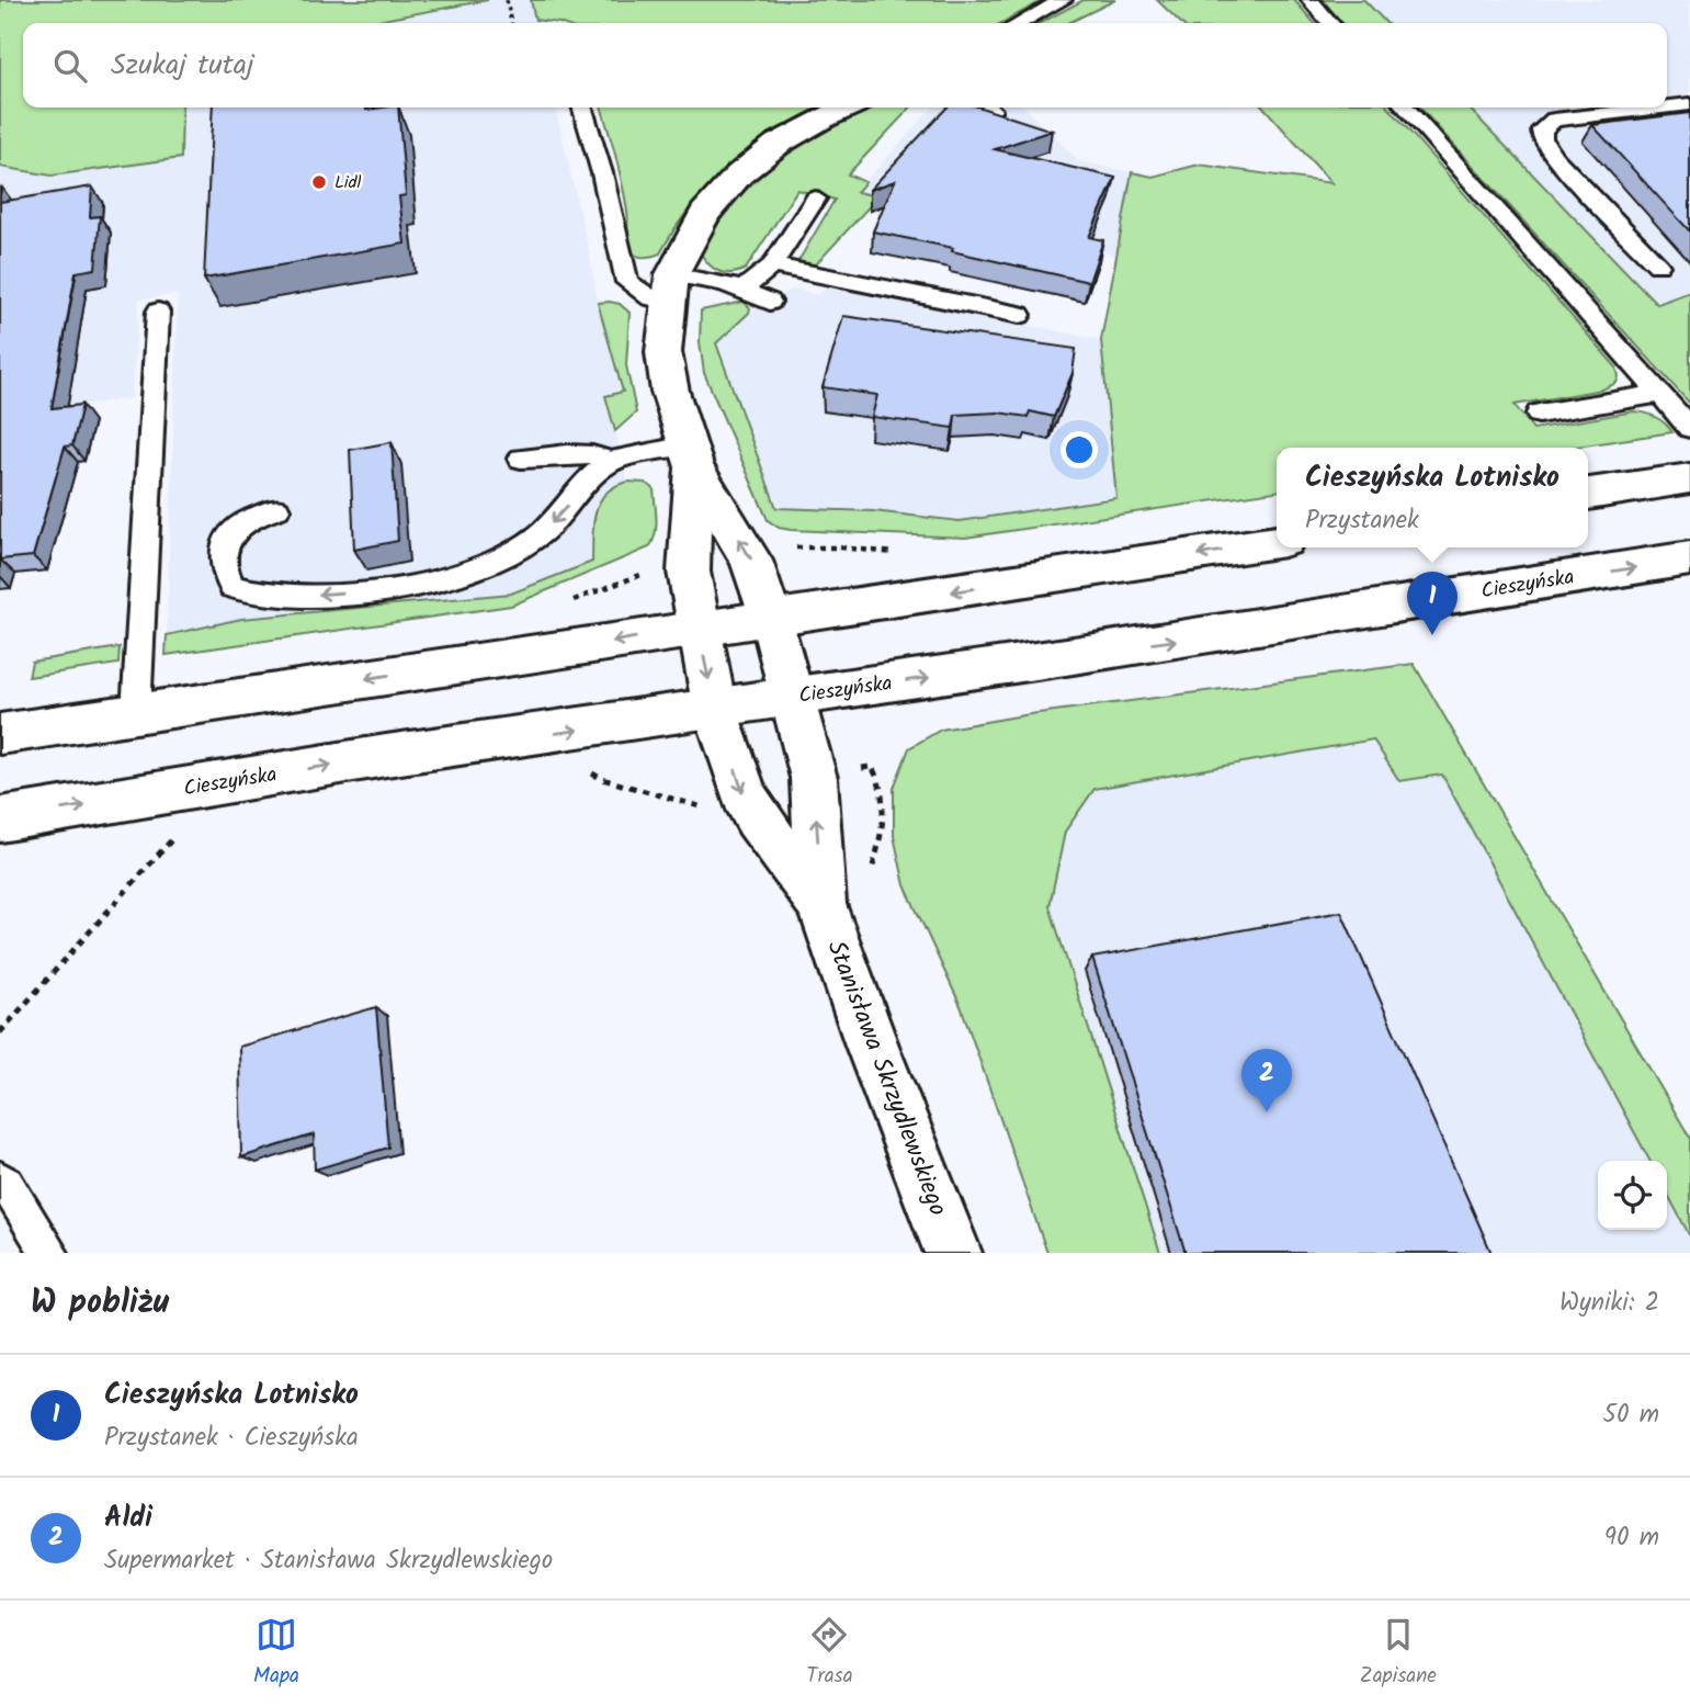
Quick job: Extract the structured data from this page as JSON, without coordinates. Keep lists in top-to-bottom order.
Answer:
{
  "streets": {
    "main road": ["Cieszyńska", "Stanisława Skrzydlewskiego"]
  },
  "crossings": [
    ["Cieszyńska", "Stanisława Skrzydlewskiego"]
  ],
  "places": ["Lidl"],
  "page": {
    "search": "Szukaj tutaj",
    "popup": ["Cieszyńska Lotnisko", "Przystanek"],
    "pins": ["1", "2"],
    "heading": ["W pobliżu", "Wyniki: 2"],
    "list": [
      {
        "mark": "1",
        "name": "Cieszyńska Lotnisko",
        "note": "Przystanek · Cieszyńska",
        "value": "50 m"
      },
      {
        "mark": "2",
        "name": "Aldi",
        "note": "Supermarket · Stanisława Skrzydlewskiego",
        "value": "90 m"
      }
    ],
    "nav": ["Mapa", "Trasa", "Zapisane"]
  }
}
